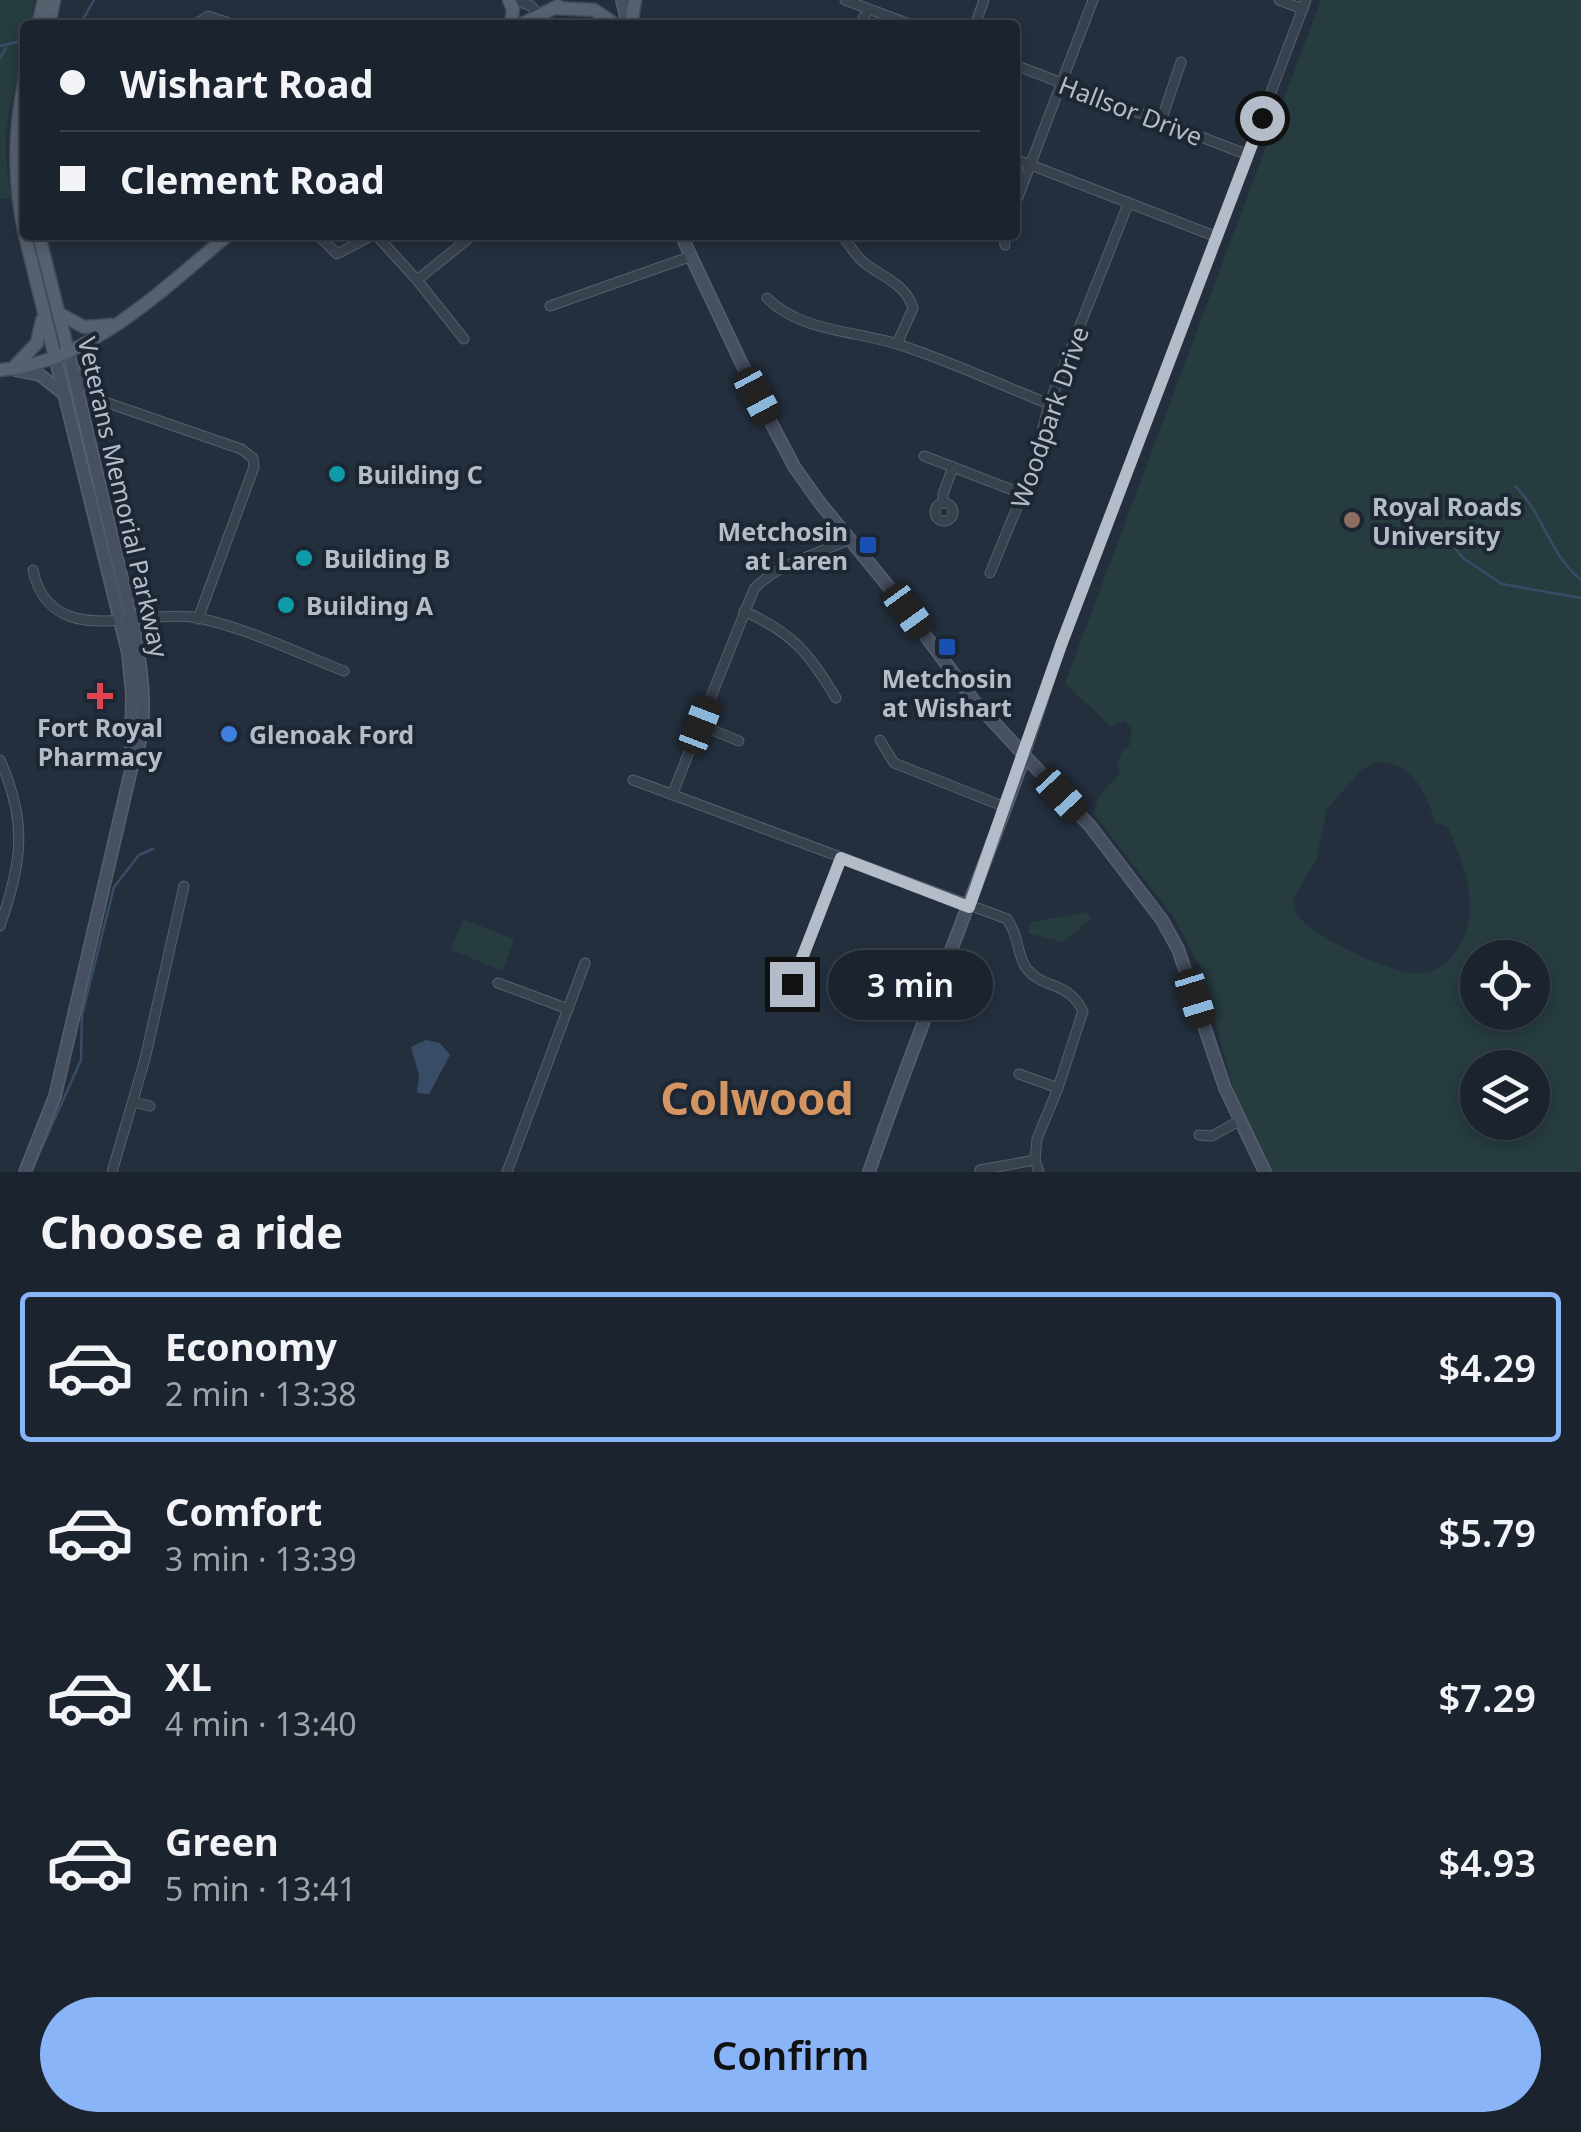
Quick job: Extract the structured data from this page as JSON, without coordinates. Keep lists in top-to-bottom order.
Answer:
{
  "streets": {
    "main road": ["Veterans Memorial Parkway"],
    "street": ["Hallsor Drive", "Woodpark Drive"]
  },
  "districts": ["Colwood"],
  "places": {
    "other": [
      "Building C",
      "Royal Roads University",
      "Building B",
      "Building A",
      "Glenoak Ford"
    ],
    "transit": ["Metchosin at Laren", "Metchosin at Wishart"],
    "health": ["Fort Royal Pharmacy"]
  },
  "page": {
    "banner": ["Wishart Road", "Clement Road"],
    "bubble": "3 min",
    "heading": "Choose a ride",
    "list": [
      {
        "name": "Economy",
        "note": "2 min · 13:38",
        "value": "$4.29"
      },
      {
        "name": "Comfort",
        "note": "3 min · 13:39",
        "value": "$5.79"
      },
      {
        "name": "XL",
        "note": "4 min · 13:40",
        "value": "$7.29"
      },
      {
        "name": "Green",
        "note": "5 min · 13:41",
        "value": "$4.93"
      }
    ],
    "buttons": "Confirm"
  }
}
